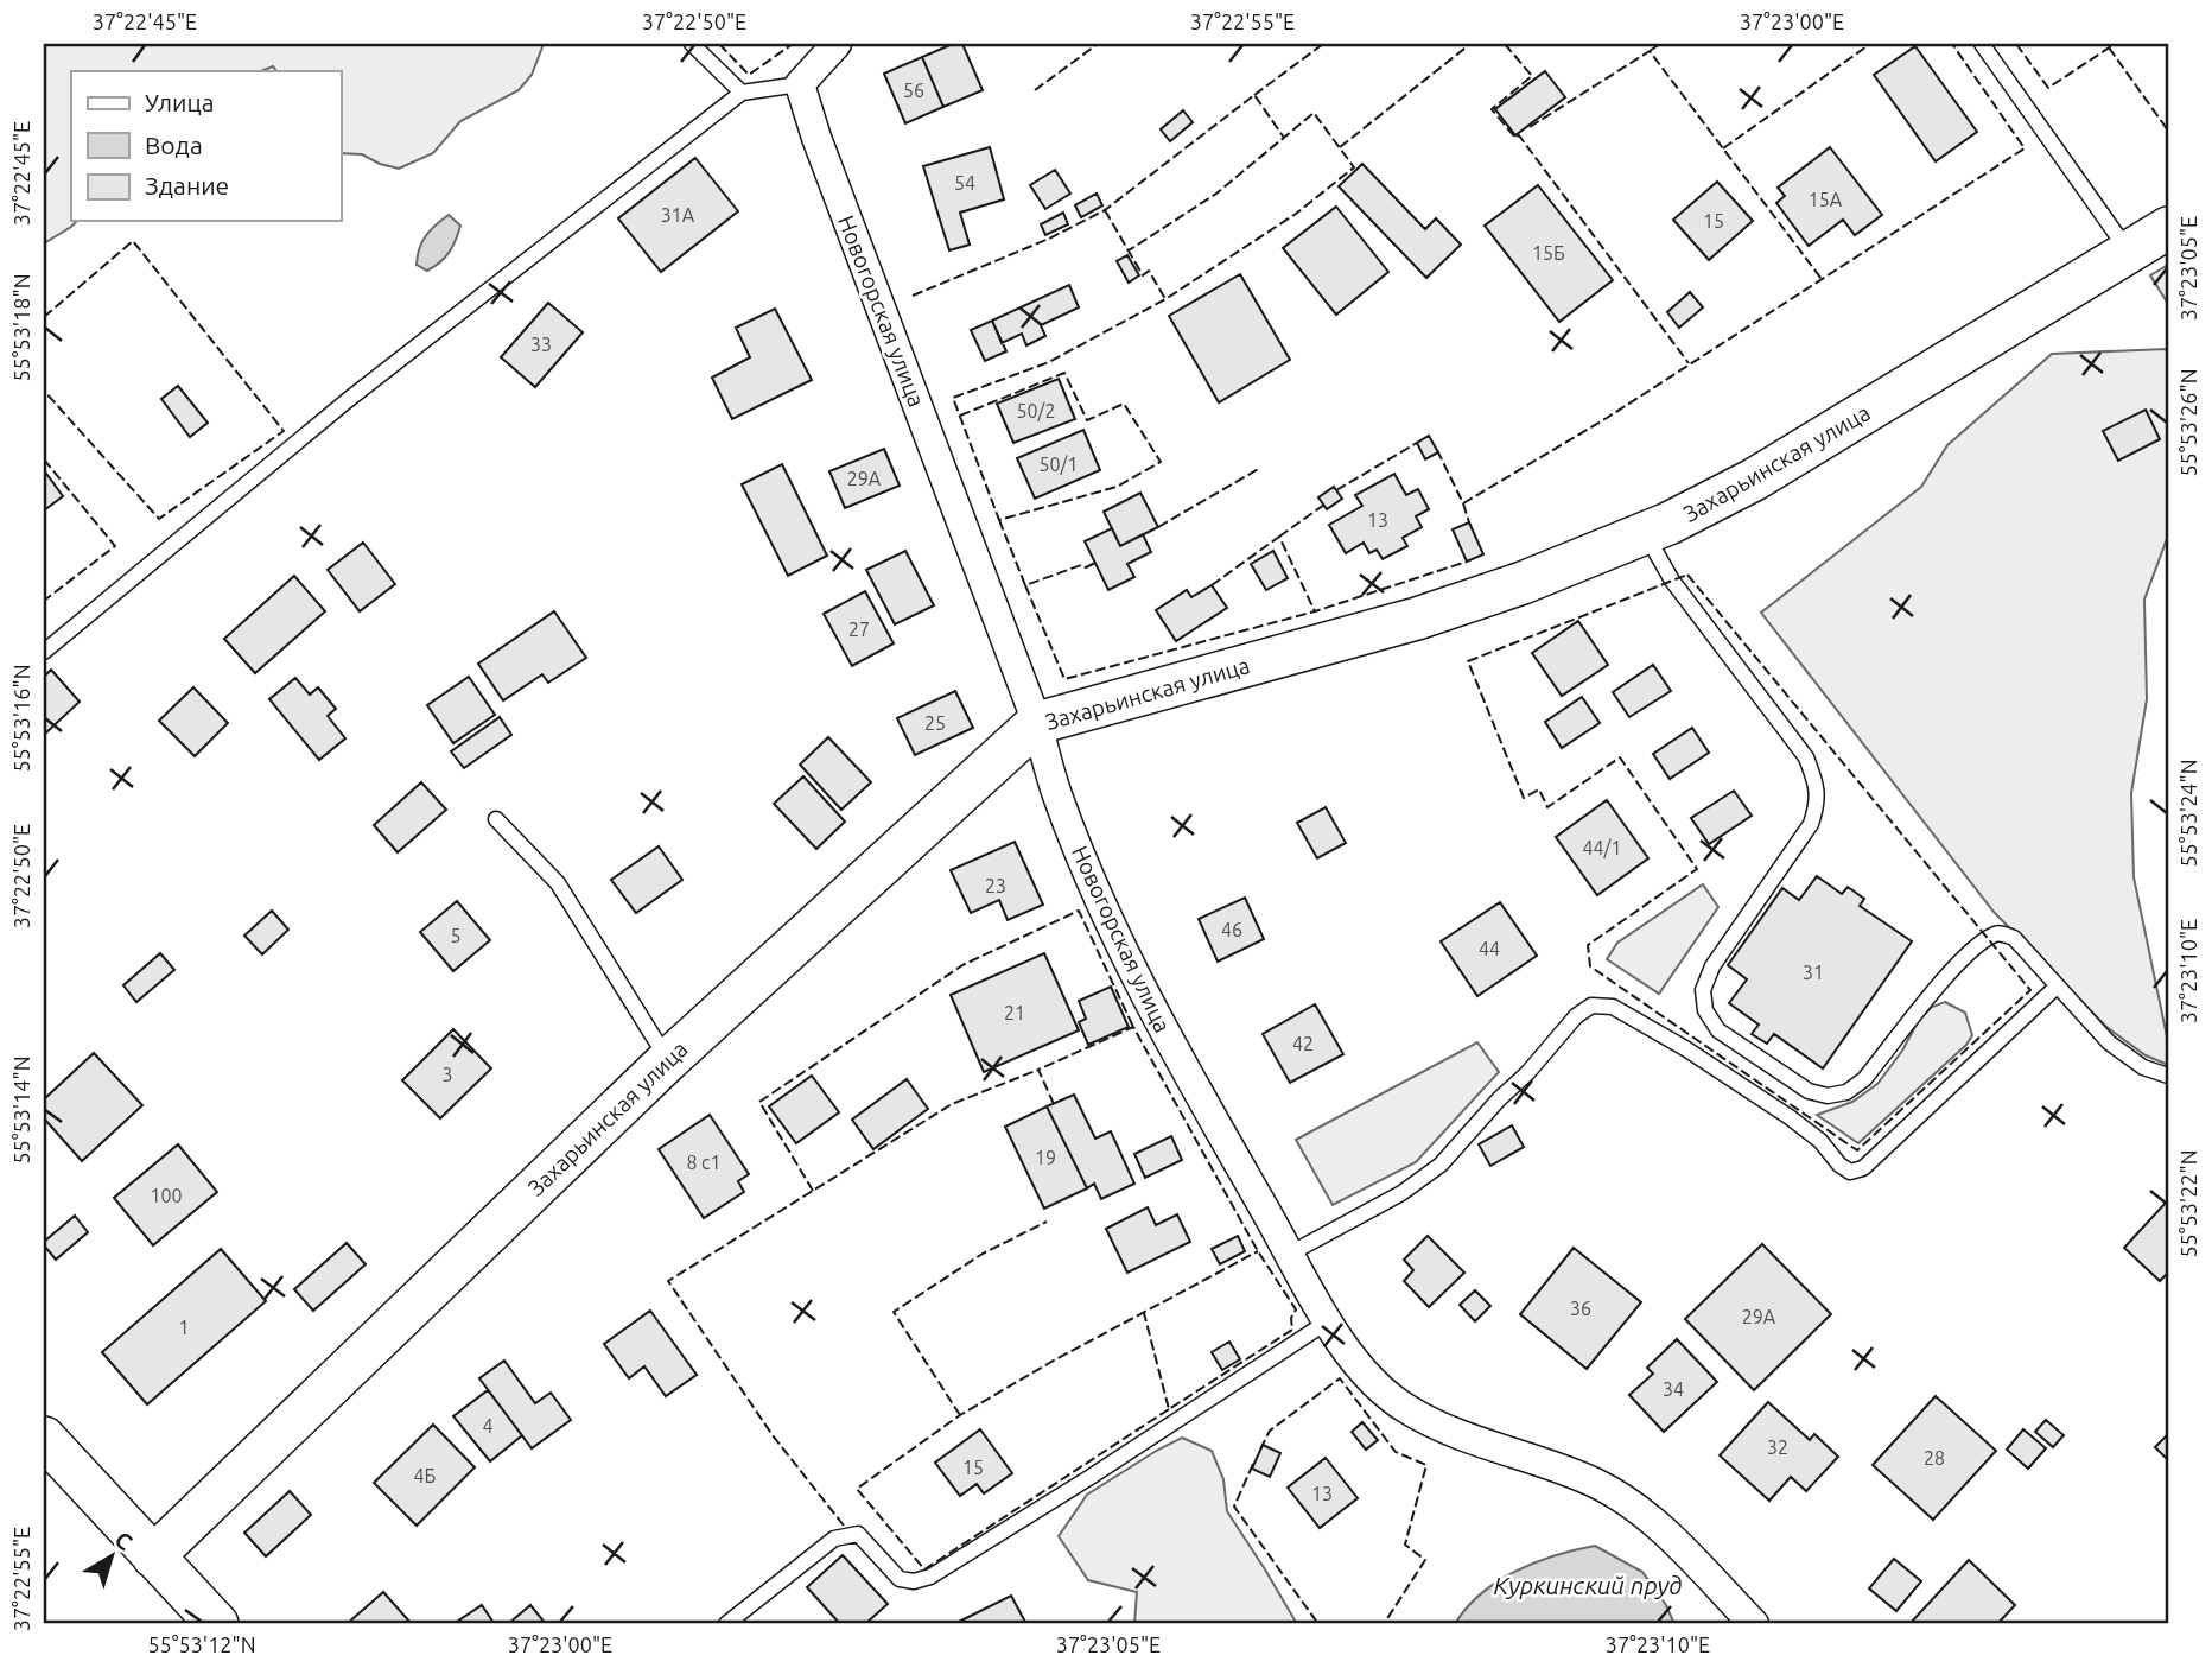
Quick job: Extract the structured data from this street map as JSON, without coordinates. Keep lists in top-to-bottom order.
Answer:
{
  "streets": {
    "street": ["Новогорская улица", "Захарьинская улица"]
  },
  "crossings": [
    ["Новогорская улица", "Захарьинская улица"]
  ],
  "water": ["Куркинский пруд"],
  "house_numbers": [
    "56",
    "54",
    "15А",
    "31А",
    "15",
    "15Б",
    "33",
    "50/2",
    "50/1",
    "29А",
    "13",
    "27",
    "25",
    "44/1",
    "23",
    "46",
    "5",
    "44",
    "31",
    "21",
    "42",
    "3",
    "19",
    "8 с1",
    "100",
    "36",
    "29А",
    "1",
    "34",
    "4",
    "32",
    "28",
    "15",
    "4Б",
    "13"
  ],
  "legend": ["Улица", "Вода", "Здание"],
  "north": "top right",
  "coordinates": [
    "37°22'45\"E",
    "37°22'50\"E",
    "37°22'55\"E",
    "37°23'00\"E",
    "37°23'05\"E",
    "55°53'18\"N",
    "55°53'26\"N",
    "55°53'16\"N",
    "55°53'24\"N",
    "37°23'10\"E",
    "55°53'14\"N",
    "55°53'22\"N",
    "55°53'12\"N"
  ]
}
